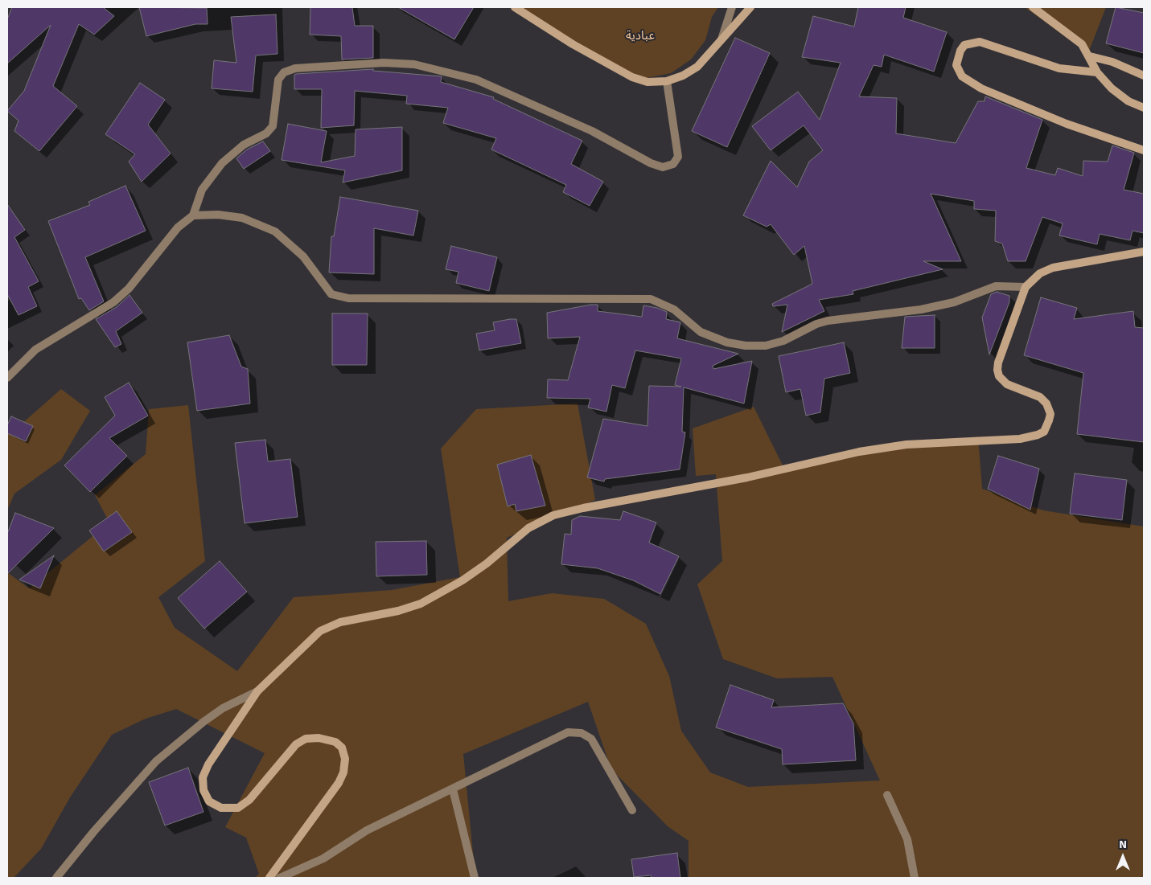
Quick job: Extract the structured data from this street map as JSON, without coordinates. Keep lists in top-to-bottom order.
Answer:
{
  "districts": ["عبادية"],
  "north": "top"
}
